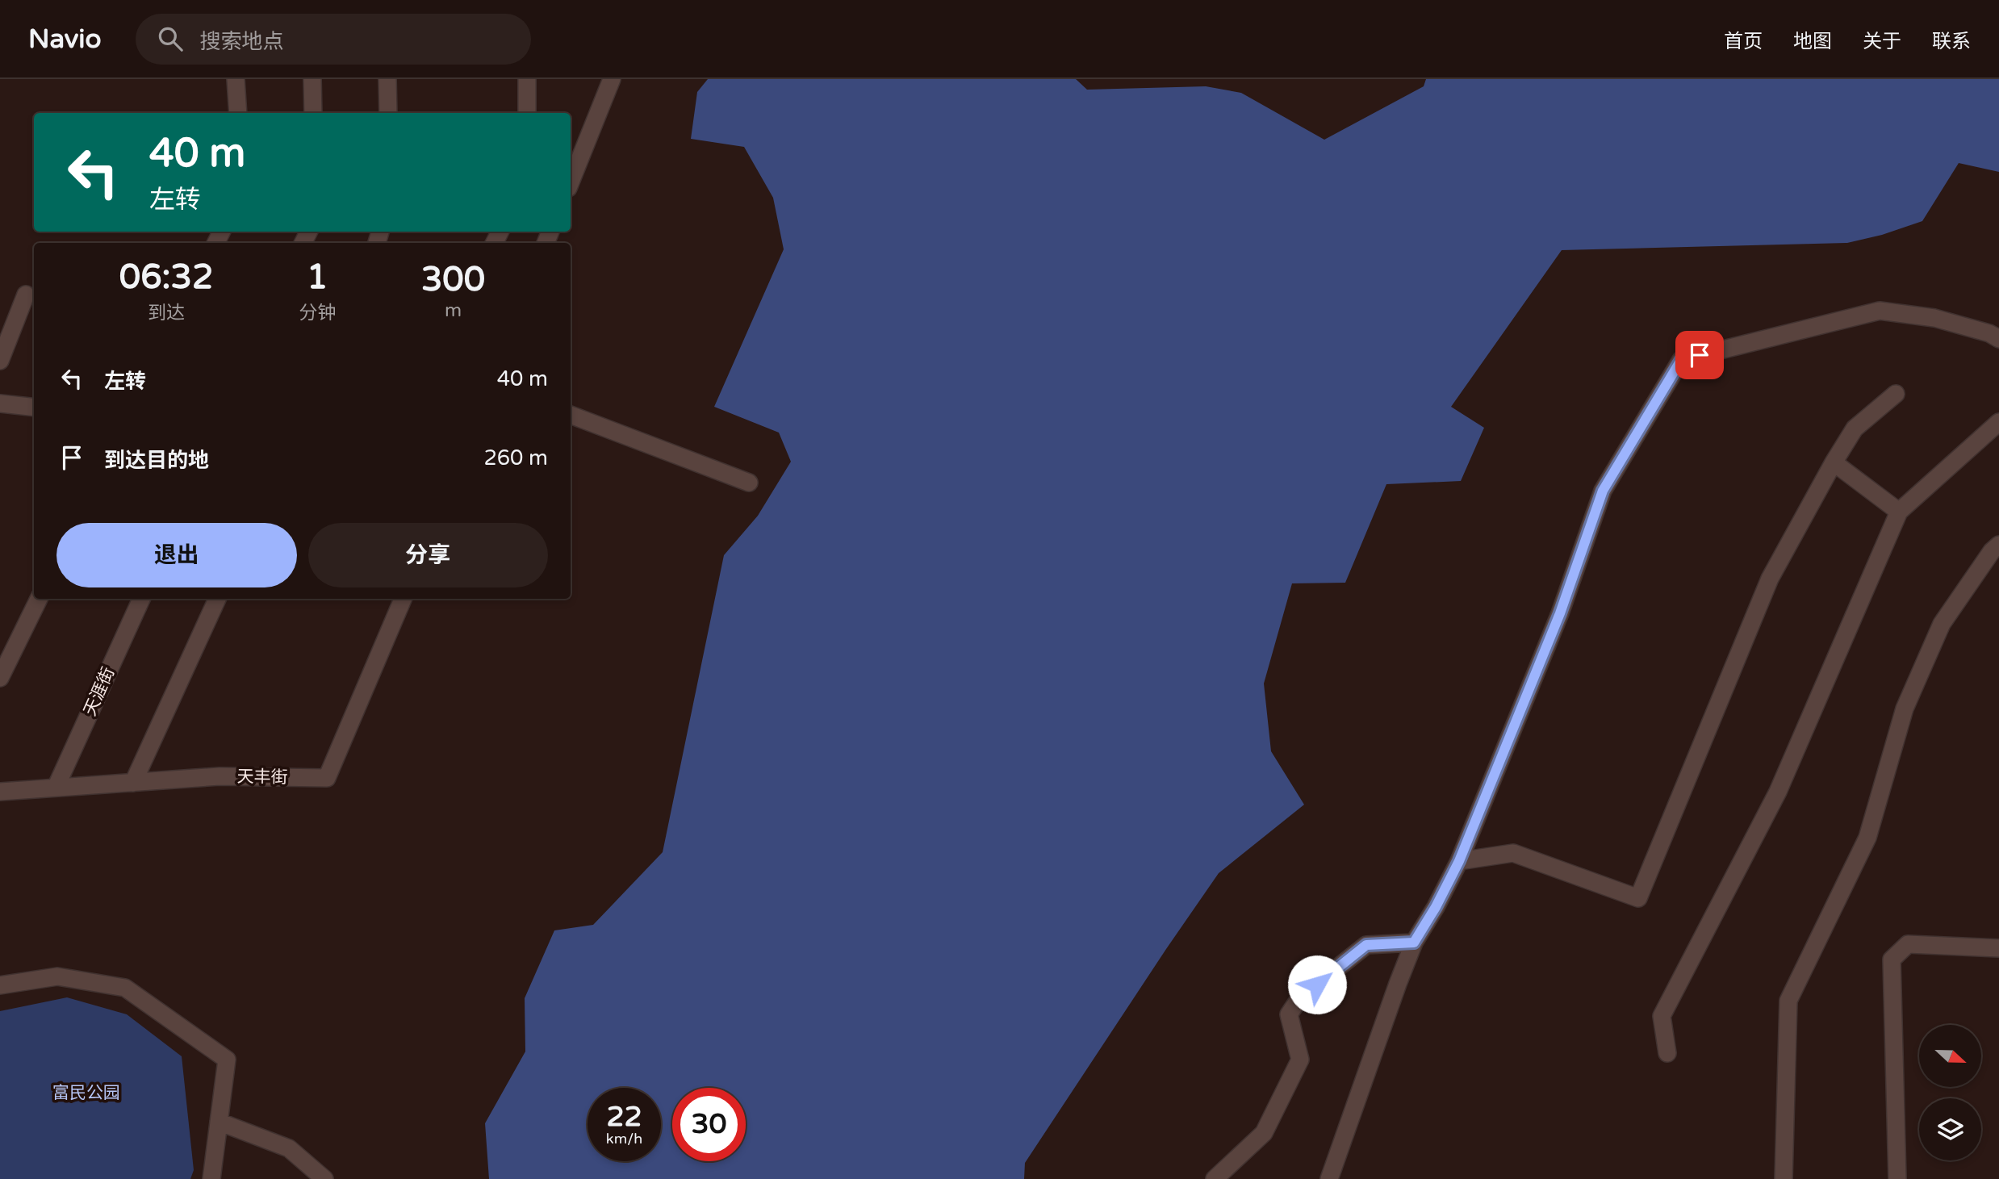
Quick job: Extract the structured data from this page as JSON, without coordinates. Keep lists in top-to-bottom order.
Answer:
{
  "streets": {
    "street": ["天涯街", "天丰街"]
  },
  "crossings": [
    ["天涯街", "天丰街"]
  ],
  "parks": ["富民公园"],
  "north": "right",
  "page": {
    "header": "Navio",
    "search": "搜索地点",
    "nav": [
      "首页",
      "地图",
      "关于",
      "联系"
    ],
    "turn": ["40 m", "左转"],
    "eta": [
      "06:32",
      "到达",
      "1",
      "分钟",
      "300",
      "m"
    ],
    "list": [
      {
        "name": "左转",
        "value": "40 m"
      },
      {
        "name": "到达目的地",
        "value": "260 m"
      }
    ],
    "buttons": ["退出", "分享"],
    "speed": "22 km/h",
    "limit": "30"
  }
}
